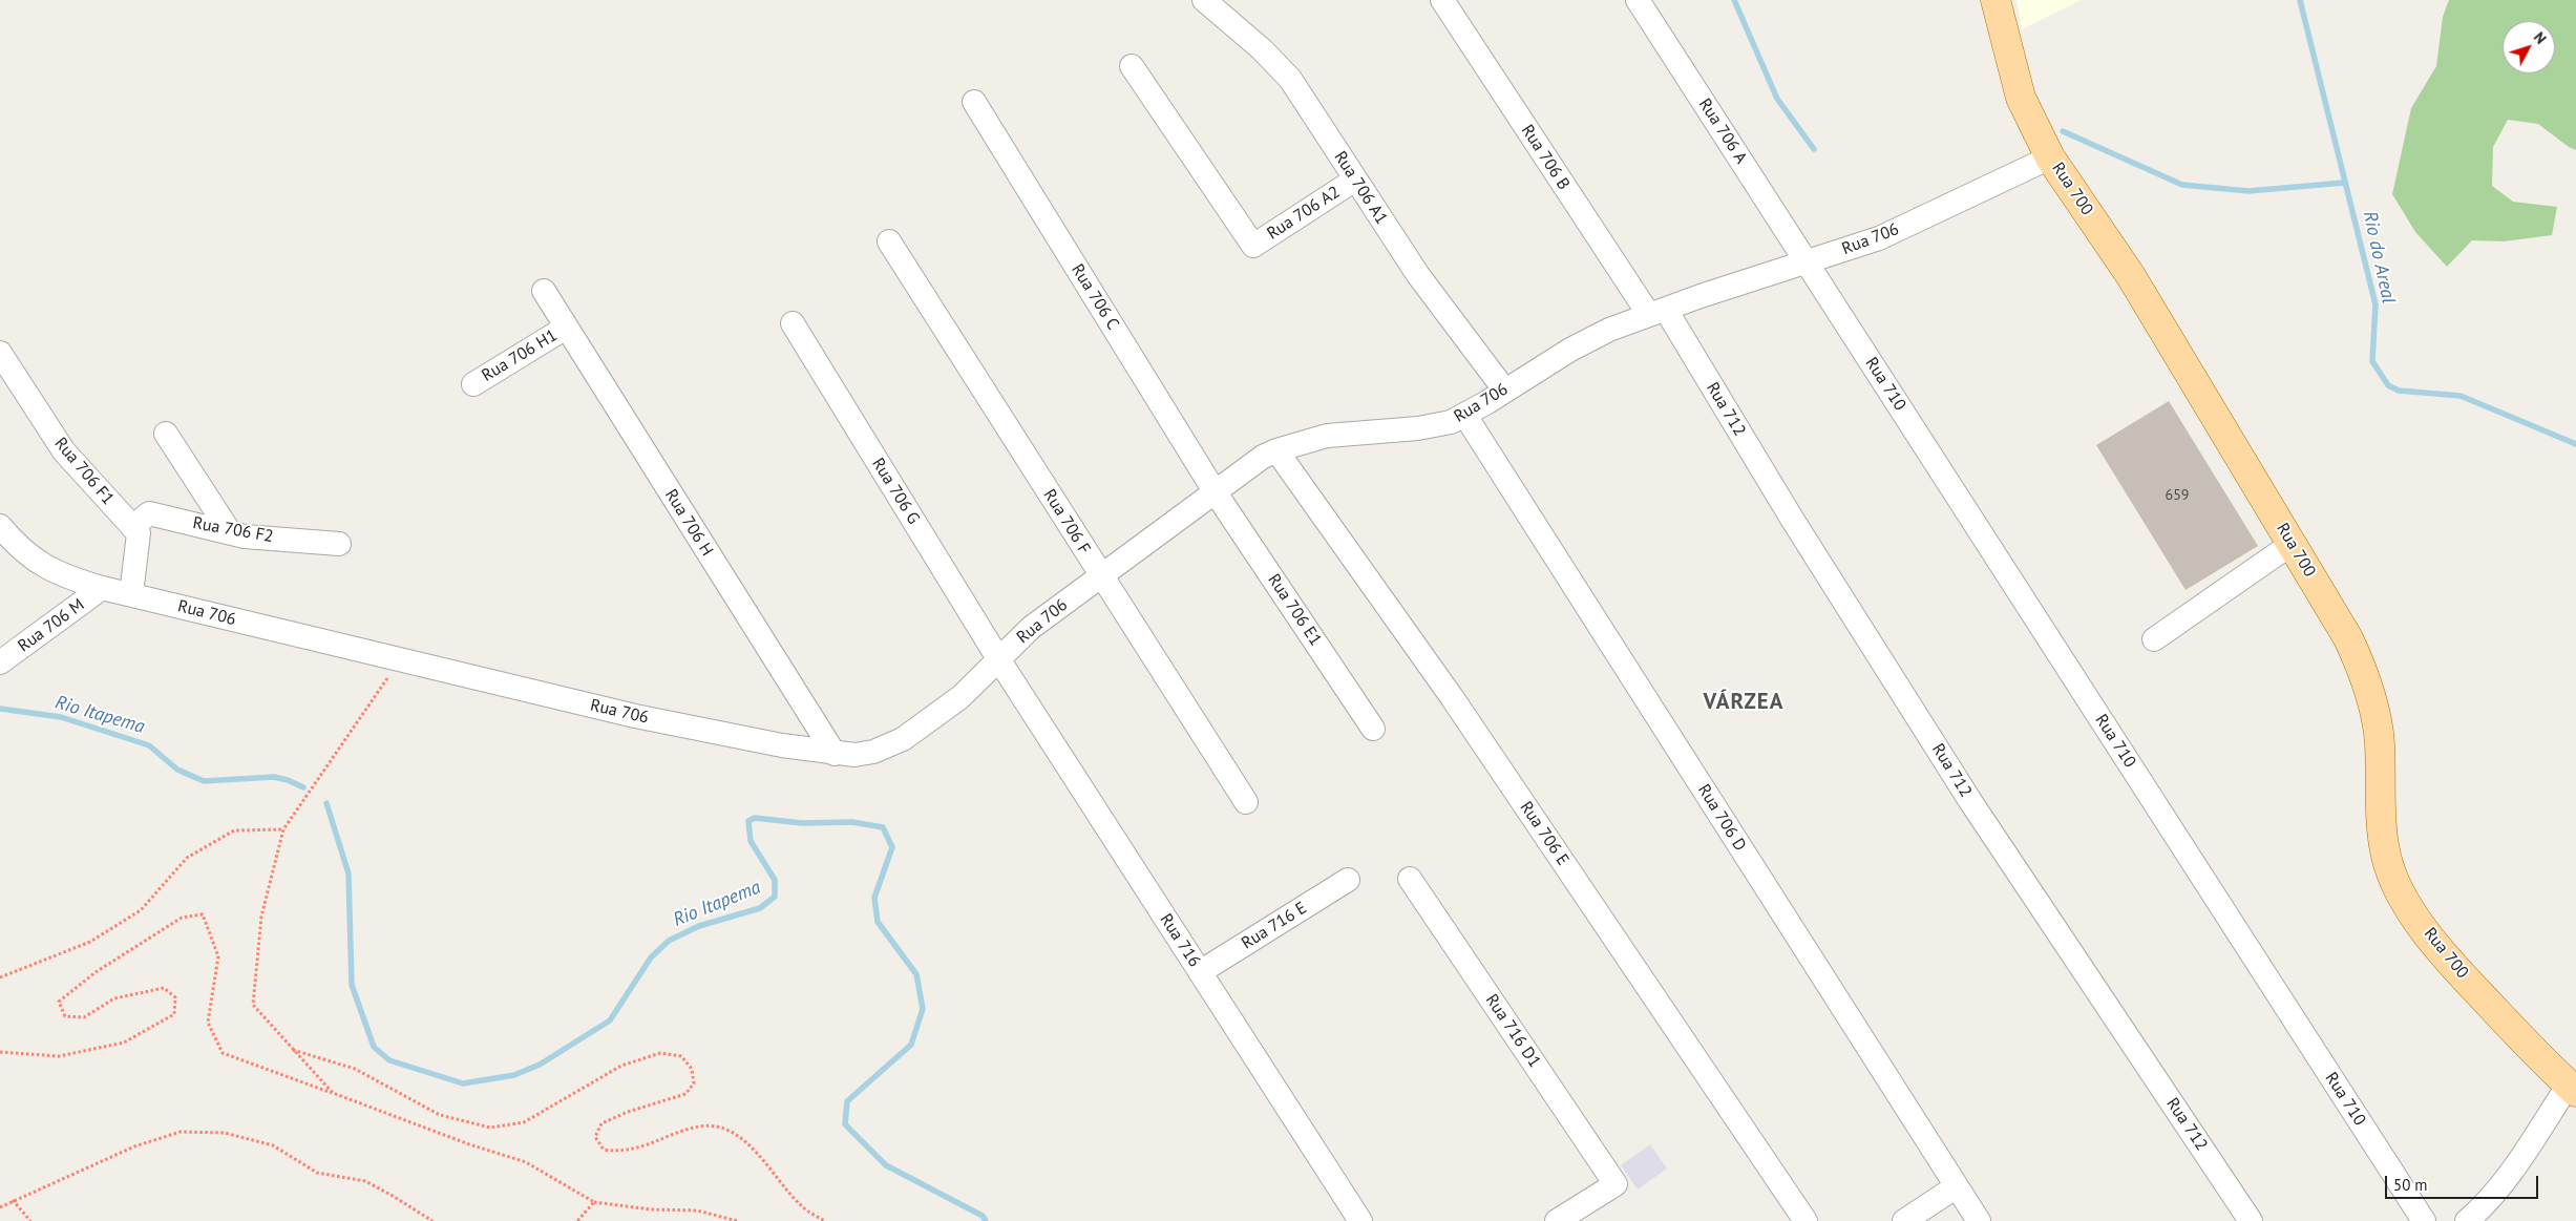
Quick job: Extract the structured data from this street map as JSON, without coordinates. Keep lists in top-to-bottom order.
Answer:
{
  "streets": {
    "main road": ["Rua 700"],
    "street": [
      "Rua 706 A",
      "Rua 706 B",
      "Rua 706 A1",
      "Rua 706 A2",
      "Rua 706",
      "Rua 706 C",
      "Rua 706 H1",
      "Rua 710",
      "Rua 712",
      "Rua 706 F1",
      "Rua 706 G",
      "Rua 706 F",
      "Rua 706 H",
      "Rua 706 F2",
      "Rua 706 E1",
      "Rua 706 M",
      "Rua 706 D",
      "Rua 706 E",
      "Rua 716 E",
      "Rua 716",
      "Rua 716 D1"
    ]
  },
  "crossings": [
    ["Rua 706 A", "Rua 706"],
    ["Rua 706 A", "Rua 710"],
    ["Rua 706 B", "Rua 706"],
    ["Rua 706 B", "Rua 712"],
    ["Rua 706 A1", "Rua 706 A2"],
    ["Rua 706 A1", "Rua 706"],
    ["Rua 700", "Rua 706"],
    ["Rua 706", "Rua 706 C"],
    ["Rua 706", "Rua 710"],
    ["Rua 706", "Rua 712"],
    ["Rua 706", "Rua 706 G"],
    ["Rua 706", "Rua 706 F"],
    ["Rua 706", "Rua 706 H"],
    ["Rua 706", "Rua 706 E1"],
    ["Rua 706", "Rua 706 M"],
    ["Rua 706", "Rua 706 D"],
    ["Rua 706", "Rua 706 E"],
    ["Rua 706", "Rua 716"],
    ["Rua 706 C", "Rua 706 E1"],
    ["Rua 706 H1", "Rua 706 H"],
    ["Rua 706 F1", "Rua 706 F2"],
    ["Rua 706 G", "Rua 716"],
    ["Rua 716 E", "Rua 716"]
  ],
  "districts": ["VÁRZEA"],
  "water": ["Rio do Areal", "Rio Itapema"],
  "house_numbers": ["659"],
  "scale_bar": "50 m",
  "north": "top right"
}
